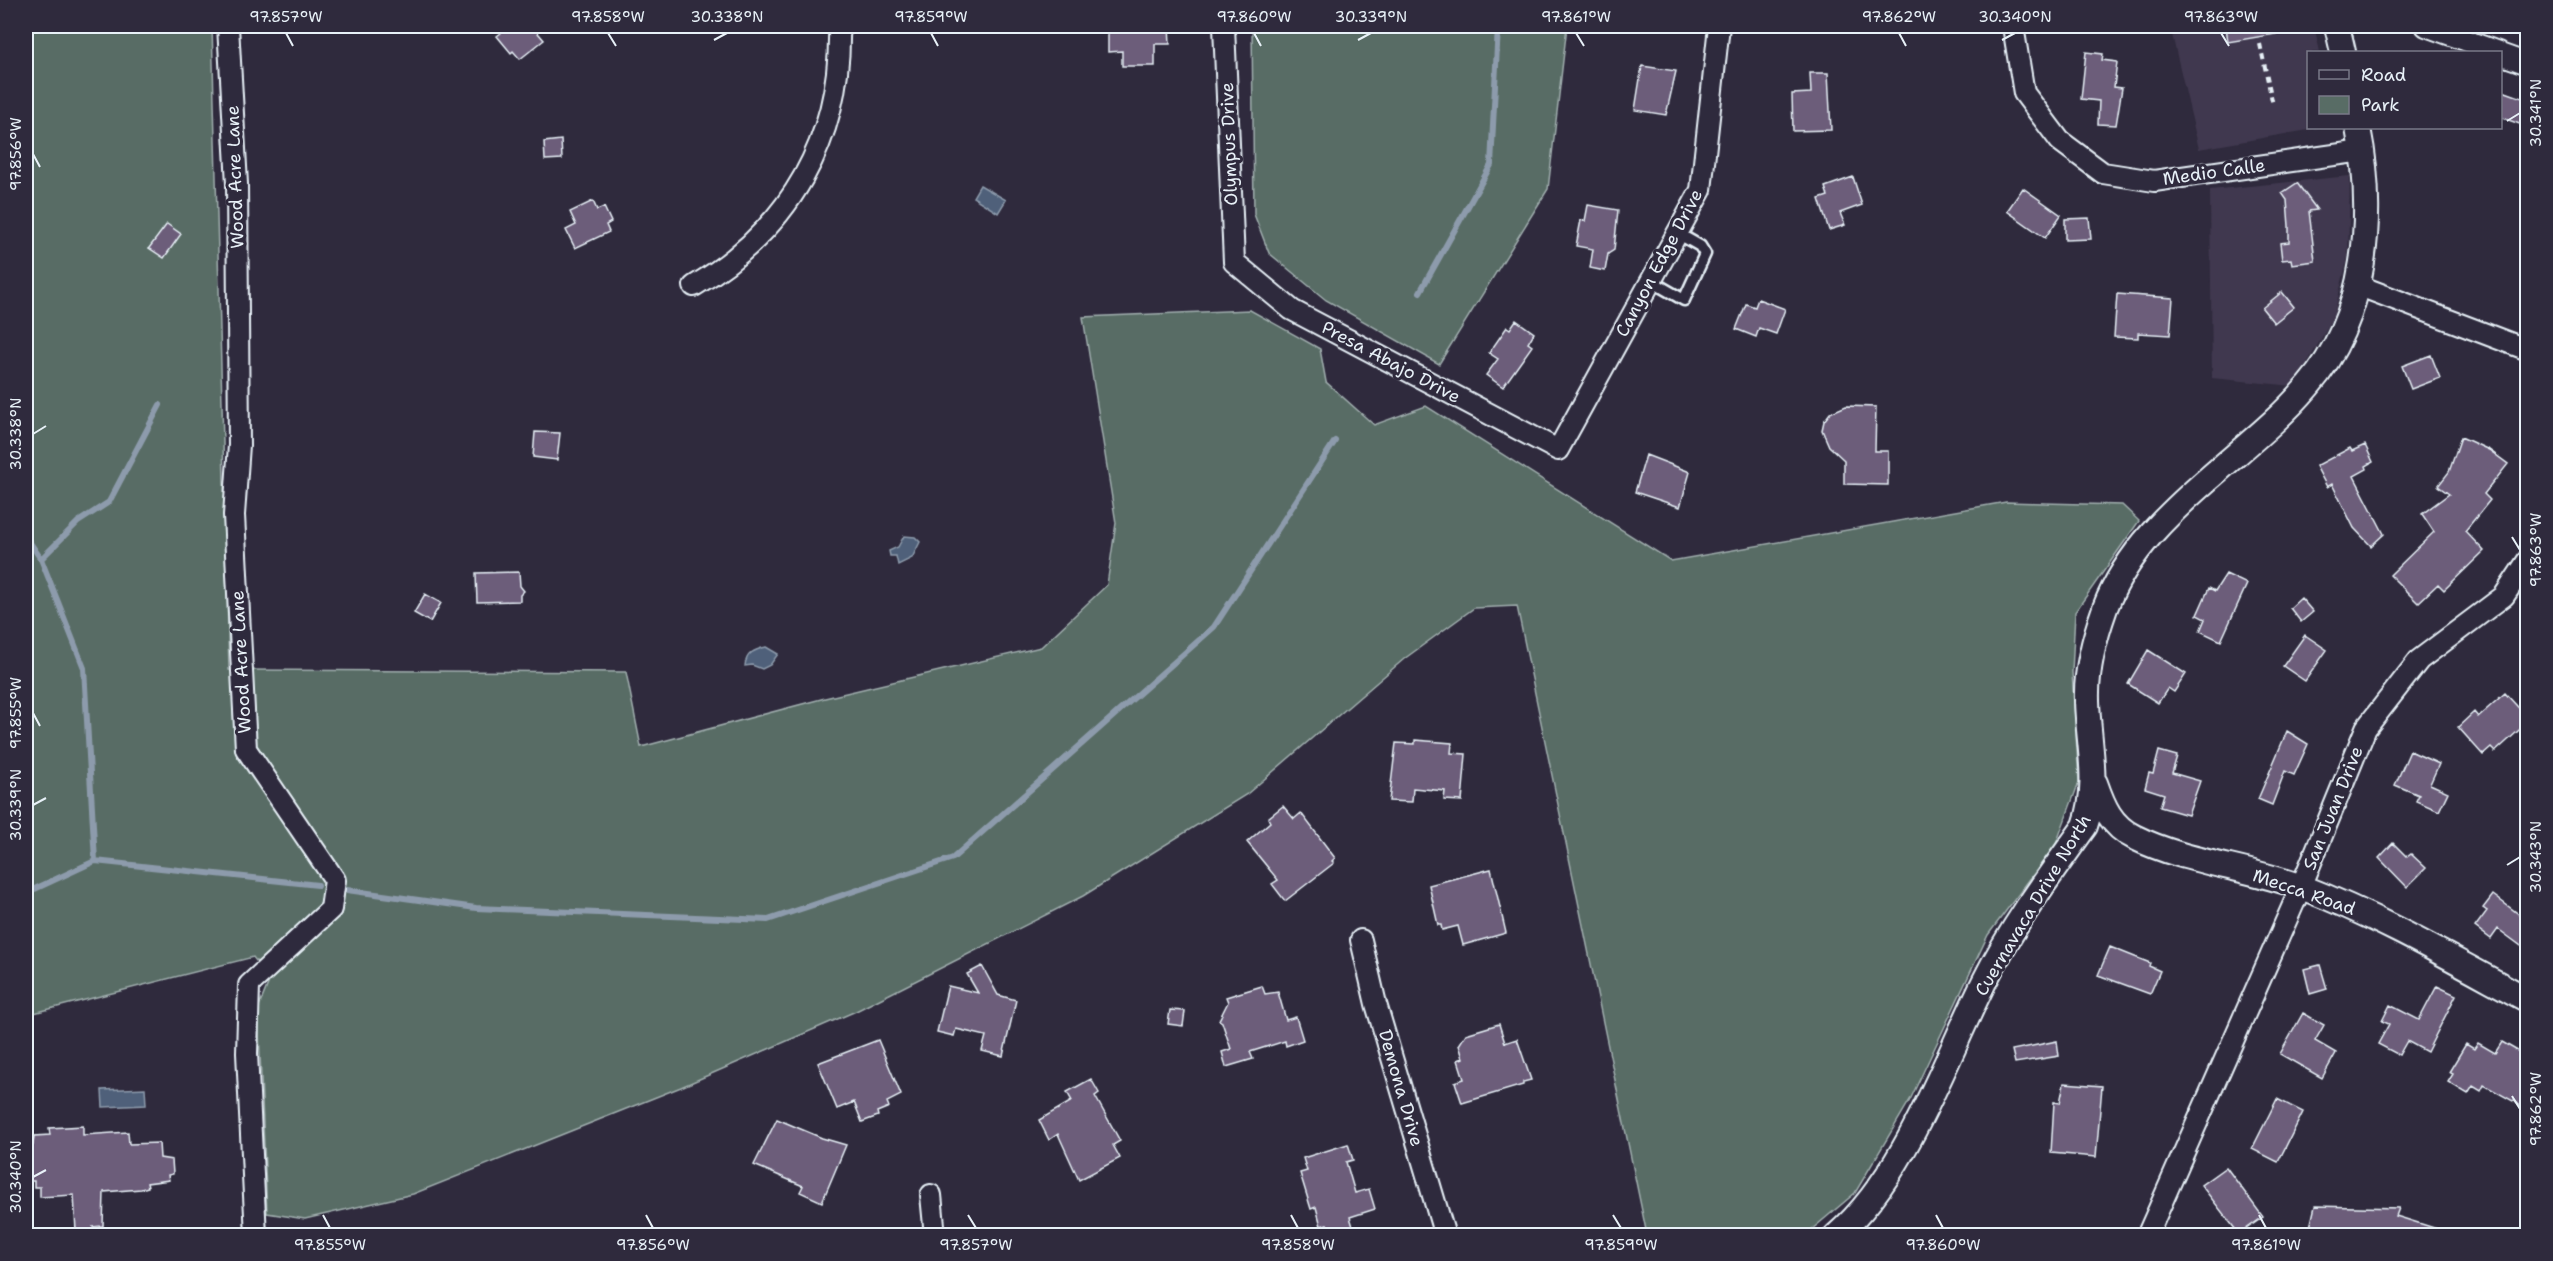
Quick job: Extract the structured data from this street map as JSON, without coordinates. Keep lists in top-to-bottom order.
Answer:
{
  "streets": {
    "street": [
      "Olympus Drive",
      "Medio Calle",
      "Wood Acre Lane",
      "Canyon Edge Drive",
      "Presa Abajo Drive",
      "San Juan Drive",
      "Mecca Road",
      "Cuernavaca Drive North",
      "Demona Drive"
    ]
  },
  "crossings": [
    ["Olympus Drive", "Presa Abajo Drive"],
    ["Medio Calle", "Cuernavaca Drive North"],
    ["Canyon Edge Drive", "Presa Abajo Drive"],
    ["San Juan Drive", "Mecca Road"],
    ["Mecca Road", "Cuernavaca Drive North"]
  ],
  "legend": ["Road", "Park"],
  "coordinates": [
    "97.857°W",
    "97.858°W",
    "30.338°N",
    "97.859°W",
    "97.860°W",
    "30.339°N",
    "97.861°W",
    "97.862°W",
    "30.340°N",
    "97.863°W",
    "30.341°N",
    "97.856°W",
    "97.855°W",
    "30.343°N"
  ]
}
